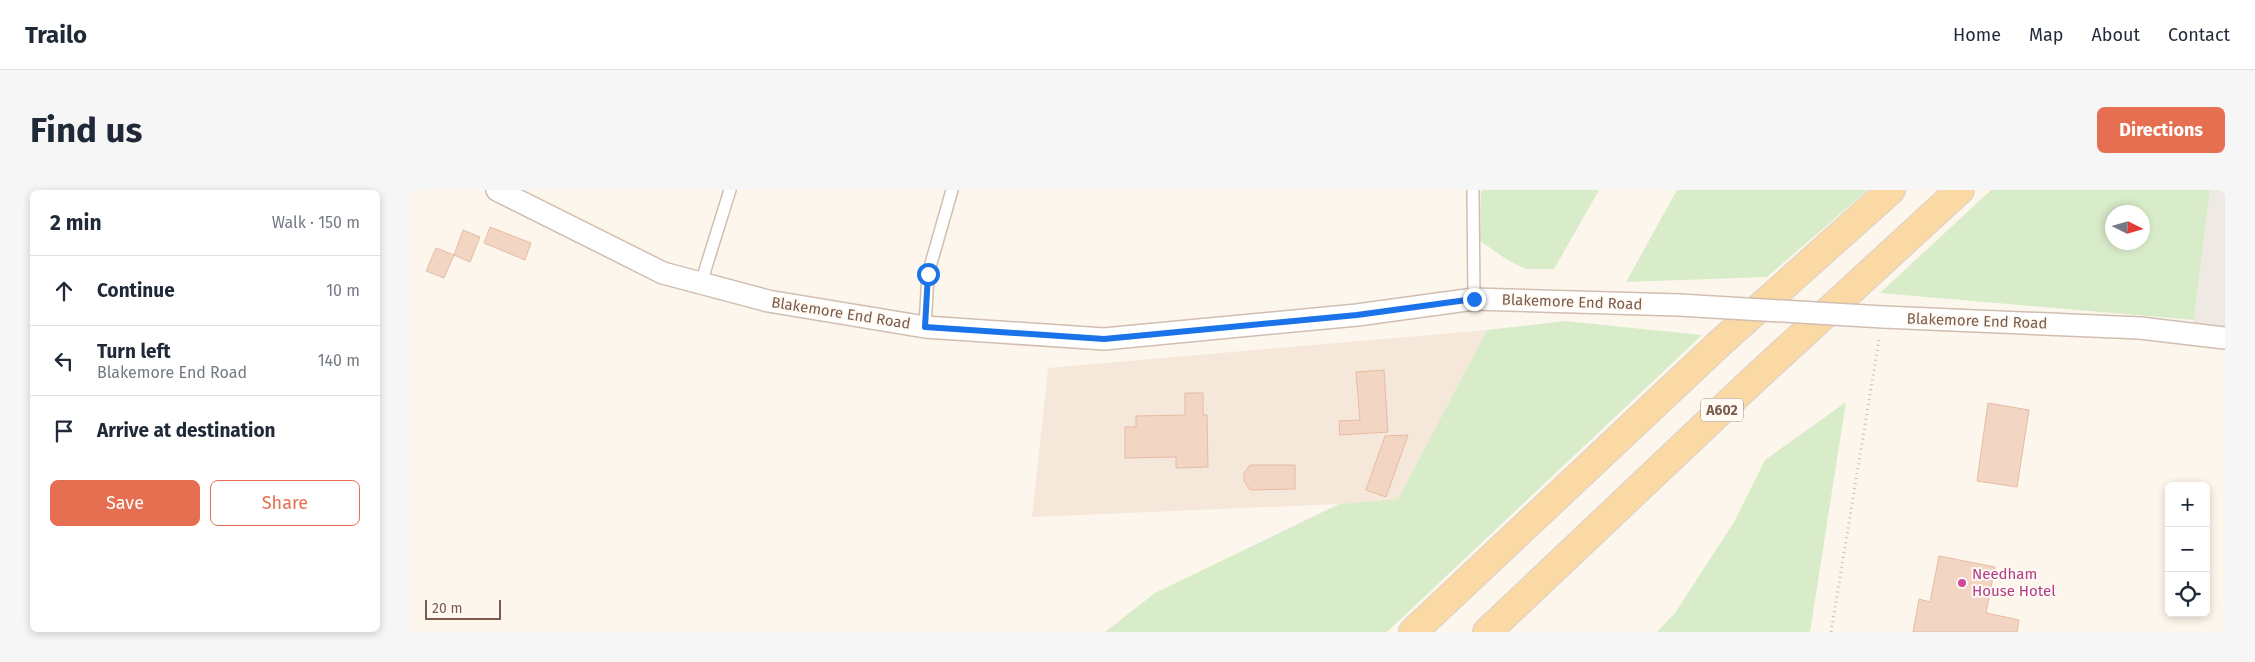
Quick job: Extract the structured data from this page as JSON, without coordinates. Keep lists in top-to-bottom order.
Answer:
{
  "streets": {
    "main road": ["A602"],
    "street": ["Blakemore End Road"]
  },
  "places": ["Needham House Hotel"],
  "scale_bar": "20 m",
  "north": "right",
  "page": {
    "header": "Trailo",
    "nav": [
      "Home",
      "Map",
      "About",
      "Contact"
    ],
    "buttons": [
      "Directions",
      ["Save", "Share"]
    ],
    "title": "Find us",
    "heading": ["2 min", "Walk · 150 m"],
    "list": [
      ["Continue", "10 m"],
      ["Turn left", "Blakemore End Road", "140 m"],
      "Arrive at destination"
    ],
    "map_buttons": ["+", "−"],
    "scale": "20 m"
  }
}
